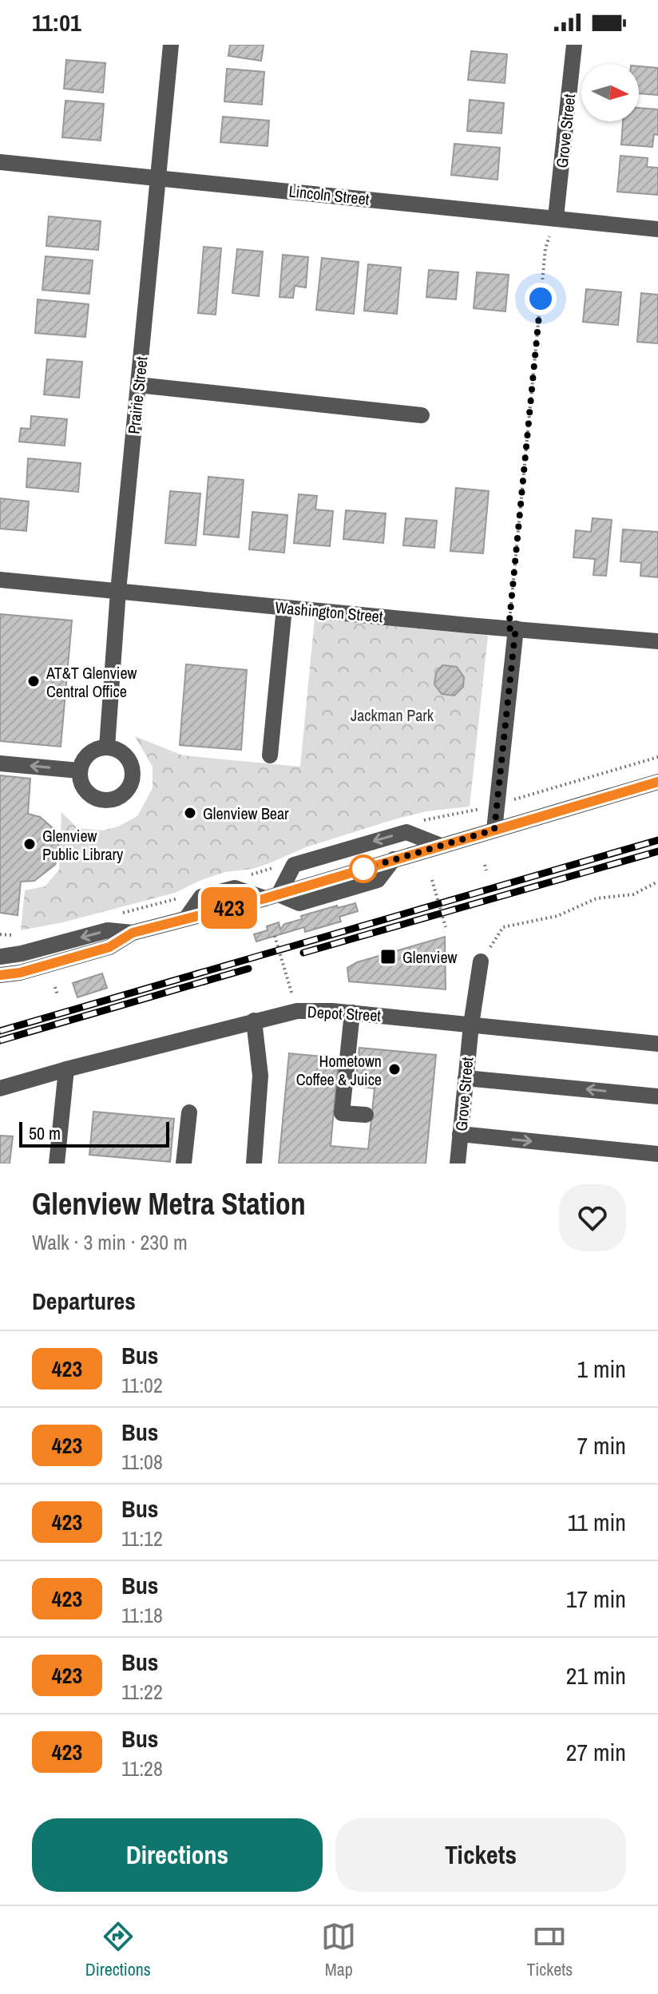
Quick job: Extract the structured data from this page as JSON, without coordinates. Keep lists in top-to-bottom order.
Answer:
{
  "streets": {
    "street": [
      "Grove Street",
      "Lincoln Street",
      "Prairie Street",
      "Washington Street",
      "Depot Street"
    ]
  },
  "crossings": [
    ["Grove Street", "Lincoln Street"],
    ["Grove Street", "Depot Street"],
    ["Lincoln Street", "Prairie Street"],
    ["Prairie Street", "Washington Street"]
  ],
  "parks": ["Jackman Park"],
  "places": {
    "other": [
      "AT&T Glenview Central Office",
      "Glenview Bear",
      "Glenview Public Library",
      "Hometown Coffee & Juice"
    ],
    "transit": ["Glenview"]
  },
  "lines": ["bus line 423"],
  "scale_bar": "50 m",
  "north": "right",
  "page": {
    "status": "11:01",
    "on_map": "423",
    "scale": "50 m",
    "heading": [
      ["Glenview Metra Station", "Walk · 3 min · 230 m"],
      "Departures"
    ],
    "list": [
      {
        "mark": "423",
        "name": "Bus",
        "note": "11:02",
        "value": "1 min"
      },
      {
        "mark": "423",
        "name": "Bus",
        "note": "11:08",
        "value": "7 min"
      },
      {
        "mark": "423",
        "name": "Bus",
        "note": "11:12",
        "value": "11 min"
      },
      {
        "mark": "423",
        "name": "Bus",
        "note": "11:18",
        "value": "17 min"
      },
      {
        "mark": "423",
        "name": "Bus",
        "note": "11:22",
        "value": "21 min"
      },
      {
        "mark": "423",
        "name": "Bus",
        "note": "11:28",
        "value": "27 min"
      }
    ],
    "buttons": ["Directions", "Tickets"],
    "tabs": ["Directions", "Map", "Tickets"]
  }
}
